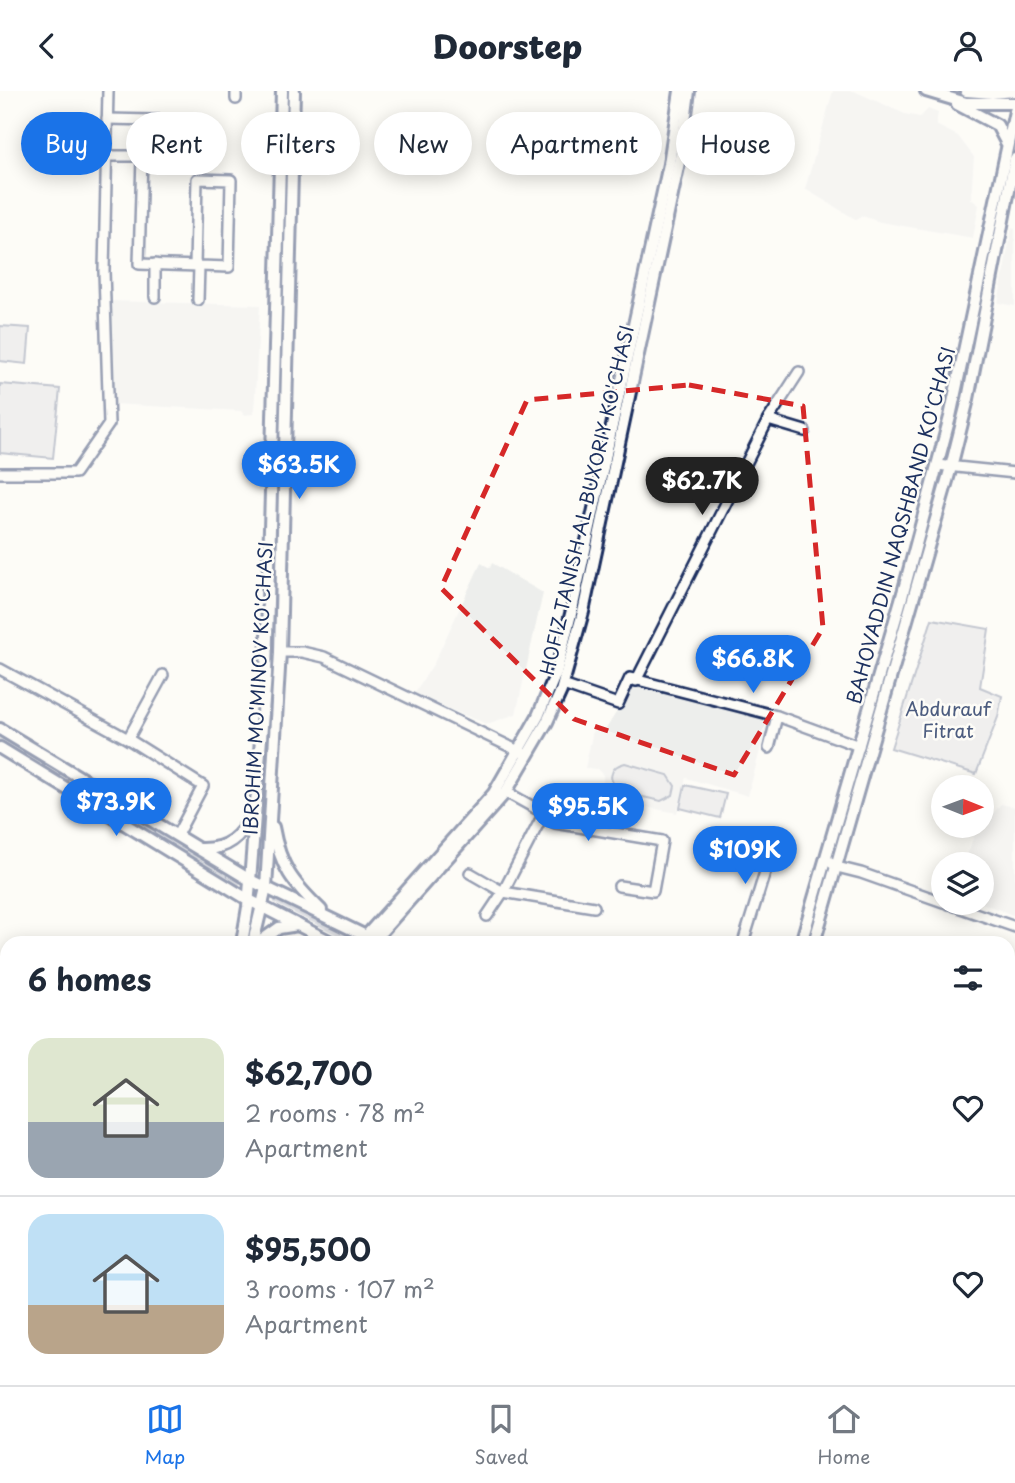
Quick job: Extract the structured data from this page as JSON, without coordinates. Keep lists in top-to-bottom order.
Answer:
{
  "streets": {
    "main road": ["HOFIZ TANISH AL BUXORIY KO'CHASI", "BAHOVADDIN NAQSHBAND KO'CHASI", "IBROHIM MO'MINOV KO'CHASI"]
  },
  "parks": ["Abdurauf Fitrat"],
  "north": "right",
  "page": {
    "header": "Doorstep",
    "chip": [
      "Buy",
      "Rent",
      "Filters",
      "New",
      "Apartment",
      "House"
    ],
    "price": [
      "$63.5K",
      "$62.7K",
      "$66.8K",
      "$73.9K",
      "$95.5K",
      "$109K"
    ],
    "heading": "6 homes",
    "list": [
      {
        "name": "$62,700",
        "note": "2 rooms · 78 m² · Apartment"
      },
      {
        "name": "$95,500",
        "note": "3 rooms · 107 m² · Apartment"
      }
    ],
    "tabs": ["Map", "Saved", "Home"]
  }
}
